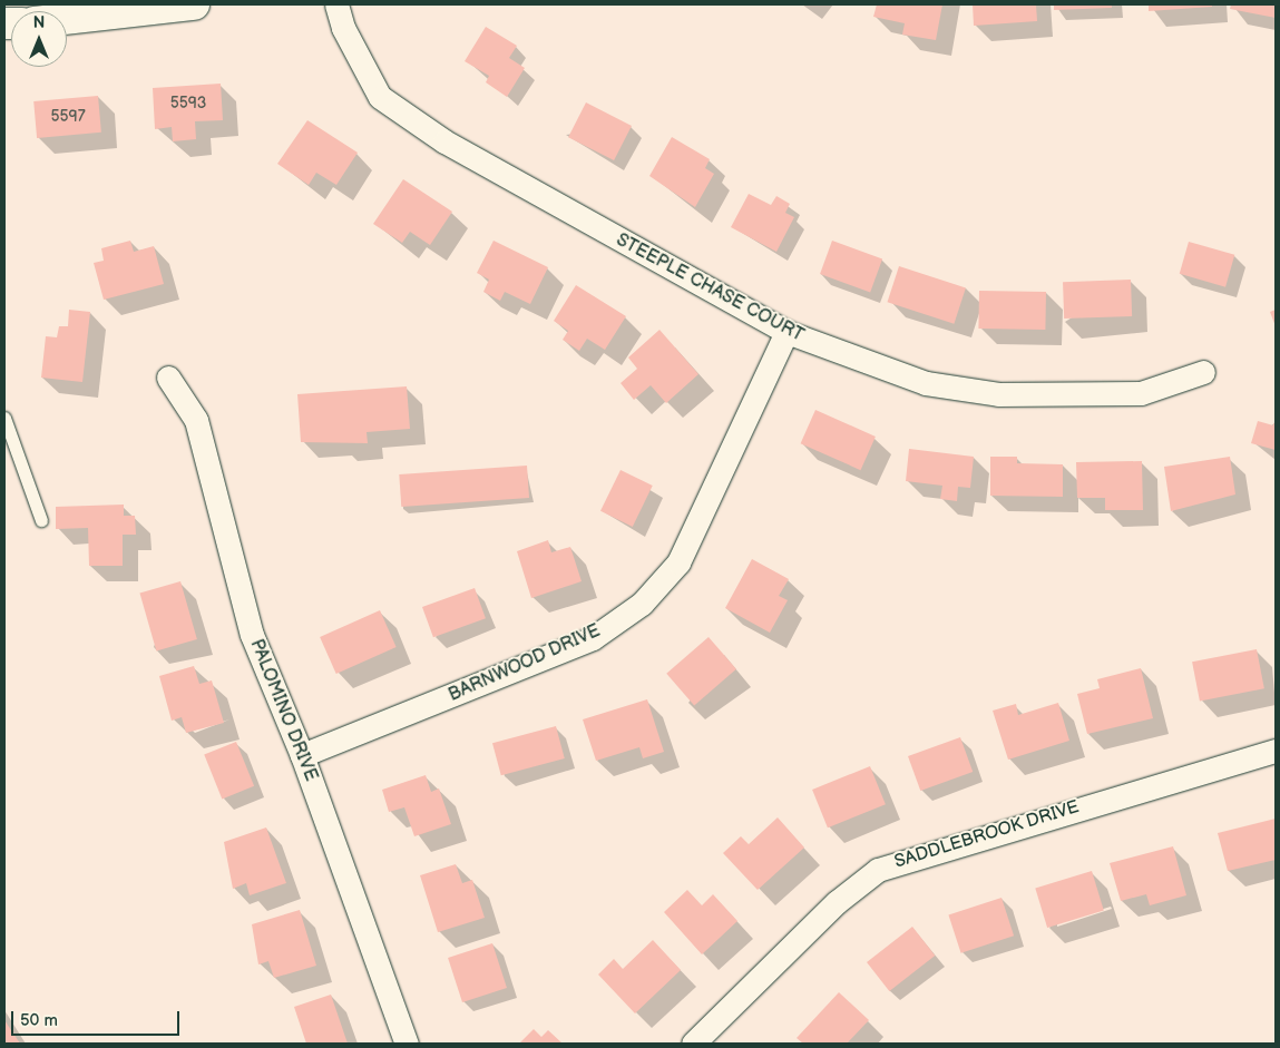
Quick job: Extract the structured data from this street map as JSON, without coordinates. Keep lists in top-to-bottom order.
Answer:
{
  "streets": {
    "street": [
      "STEEPLE CHASE COURT",
      "BARNWOOD DRIVE",
      "PALOMINO DRIVE",
      "SADDLEBROOK DRIVE"
    ]
  },
  "crossings": [
    ["STEEPLE CHASE COURT", "BARNWOOD DRIVE"],
    ["BARNWOOD DRIVE", "PALOMINO DRIVE"]
  ],
  "house_numbers": ["5593", "5597"],
  "scale_bar": "50 m",
  "north": "top"
}
